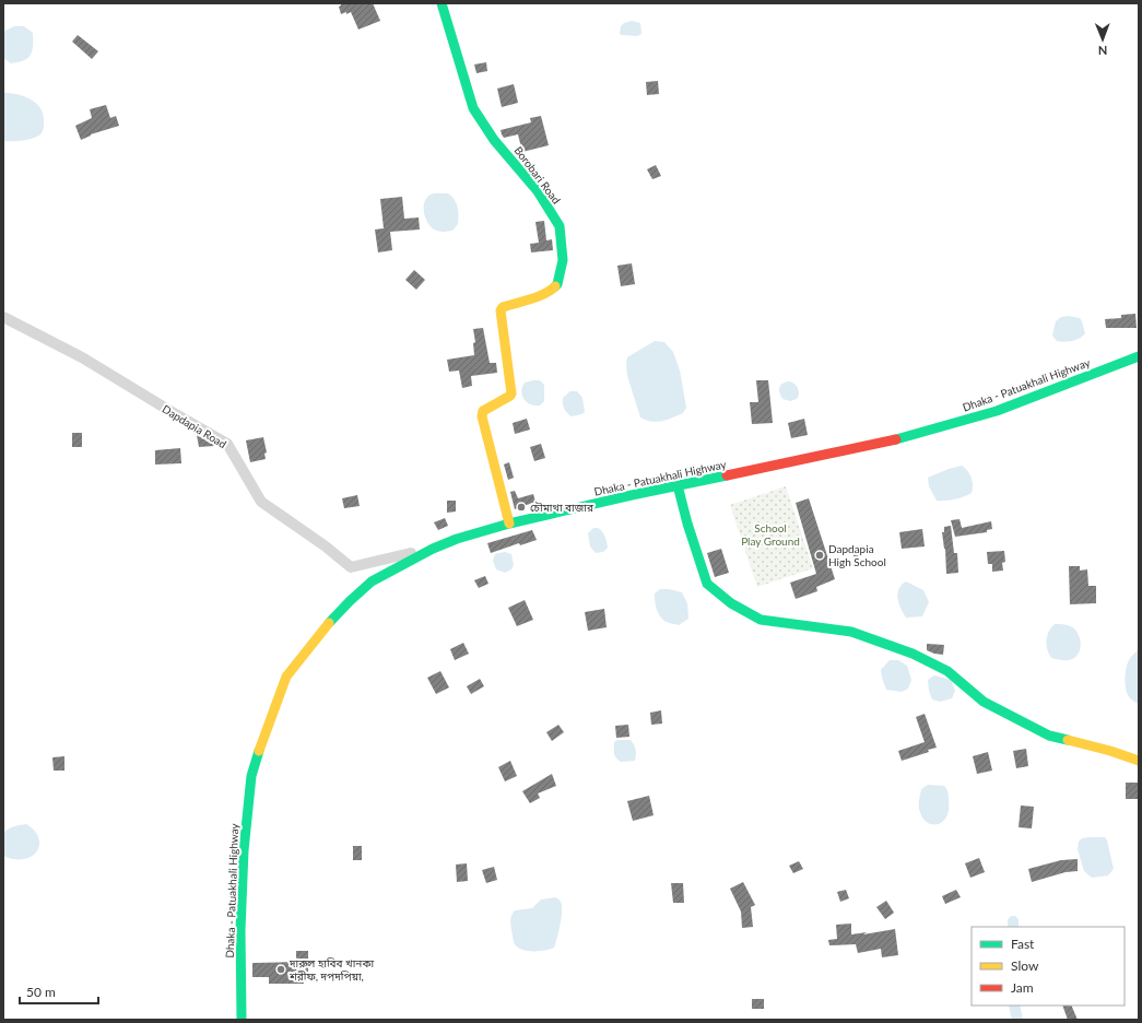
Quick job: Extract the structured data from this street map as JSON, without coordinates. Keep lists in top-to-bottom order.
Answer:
{
  "streets": {
    "main road": ["Borobari Road", "Dhaka - Patuakhali Highway"],
    "street": ["Dapdapia Road"]
  },
  "crossings": [
    ["Borobari Road", "Dhaka - Patuakhali Highway"],
    ["Dhaka - Patuakhali Highway", "Dapdapia Road"]
  ],
  "parks": ["School Play Ground"],
  "places": ["চৌমাথা বাজার", "Dapdapia High School", "দারুল হাবিব খানকা শরীফ, দপদপিয়া,"],
  "legend": ["Fast", "Slow", "Jam"],
  "scale_bar": "50 m",
  "north": "bottom"
}
